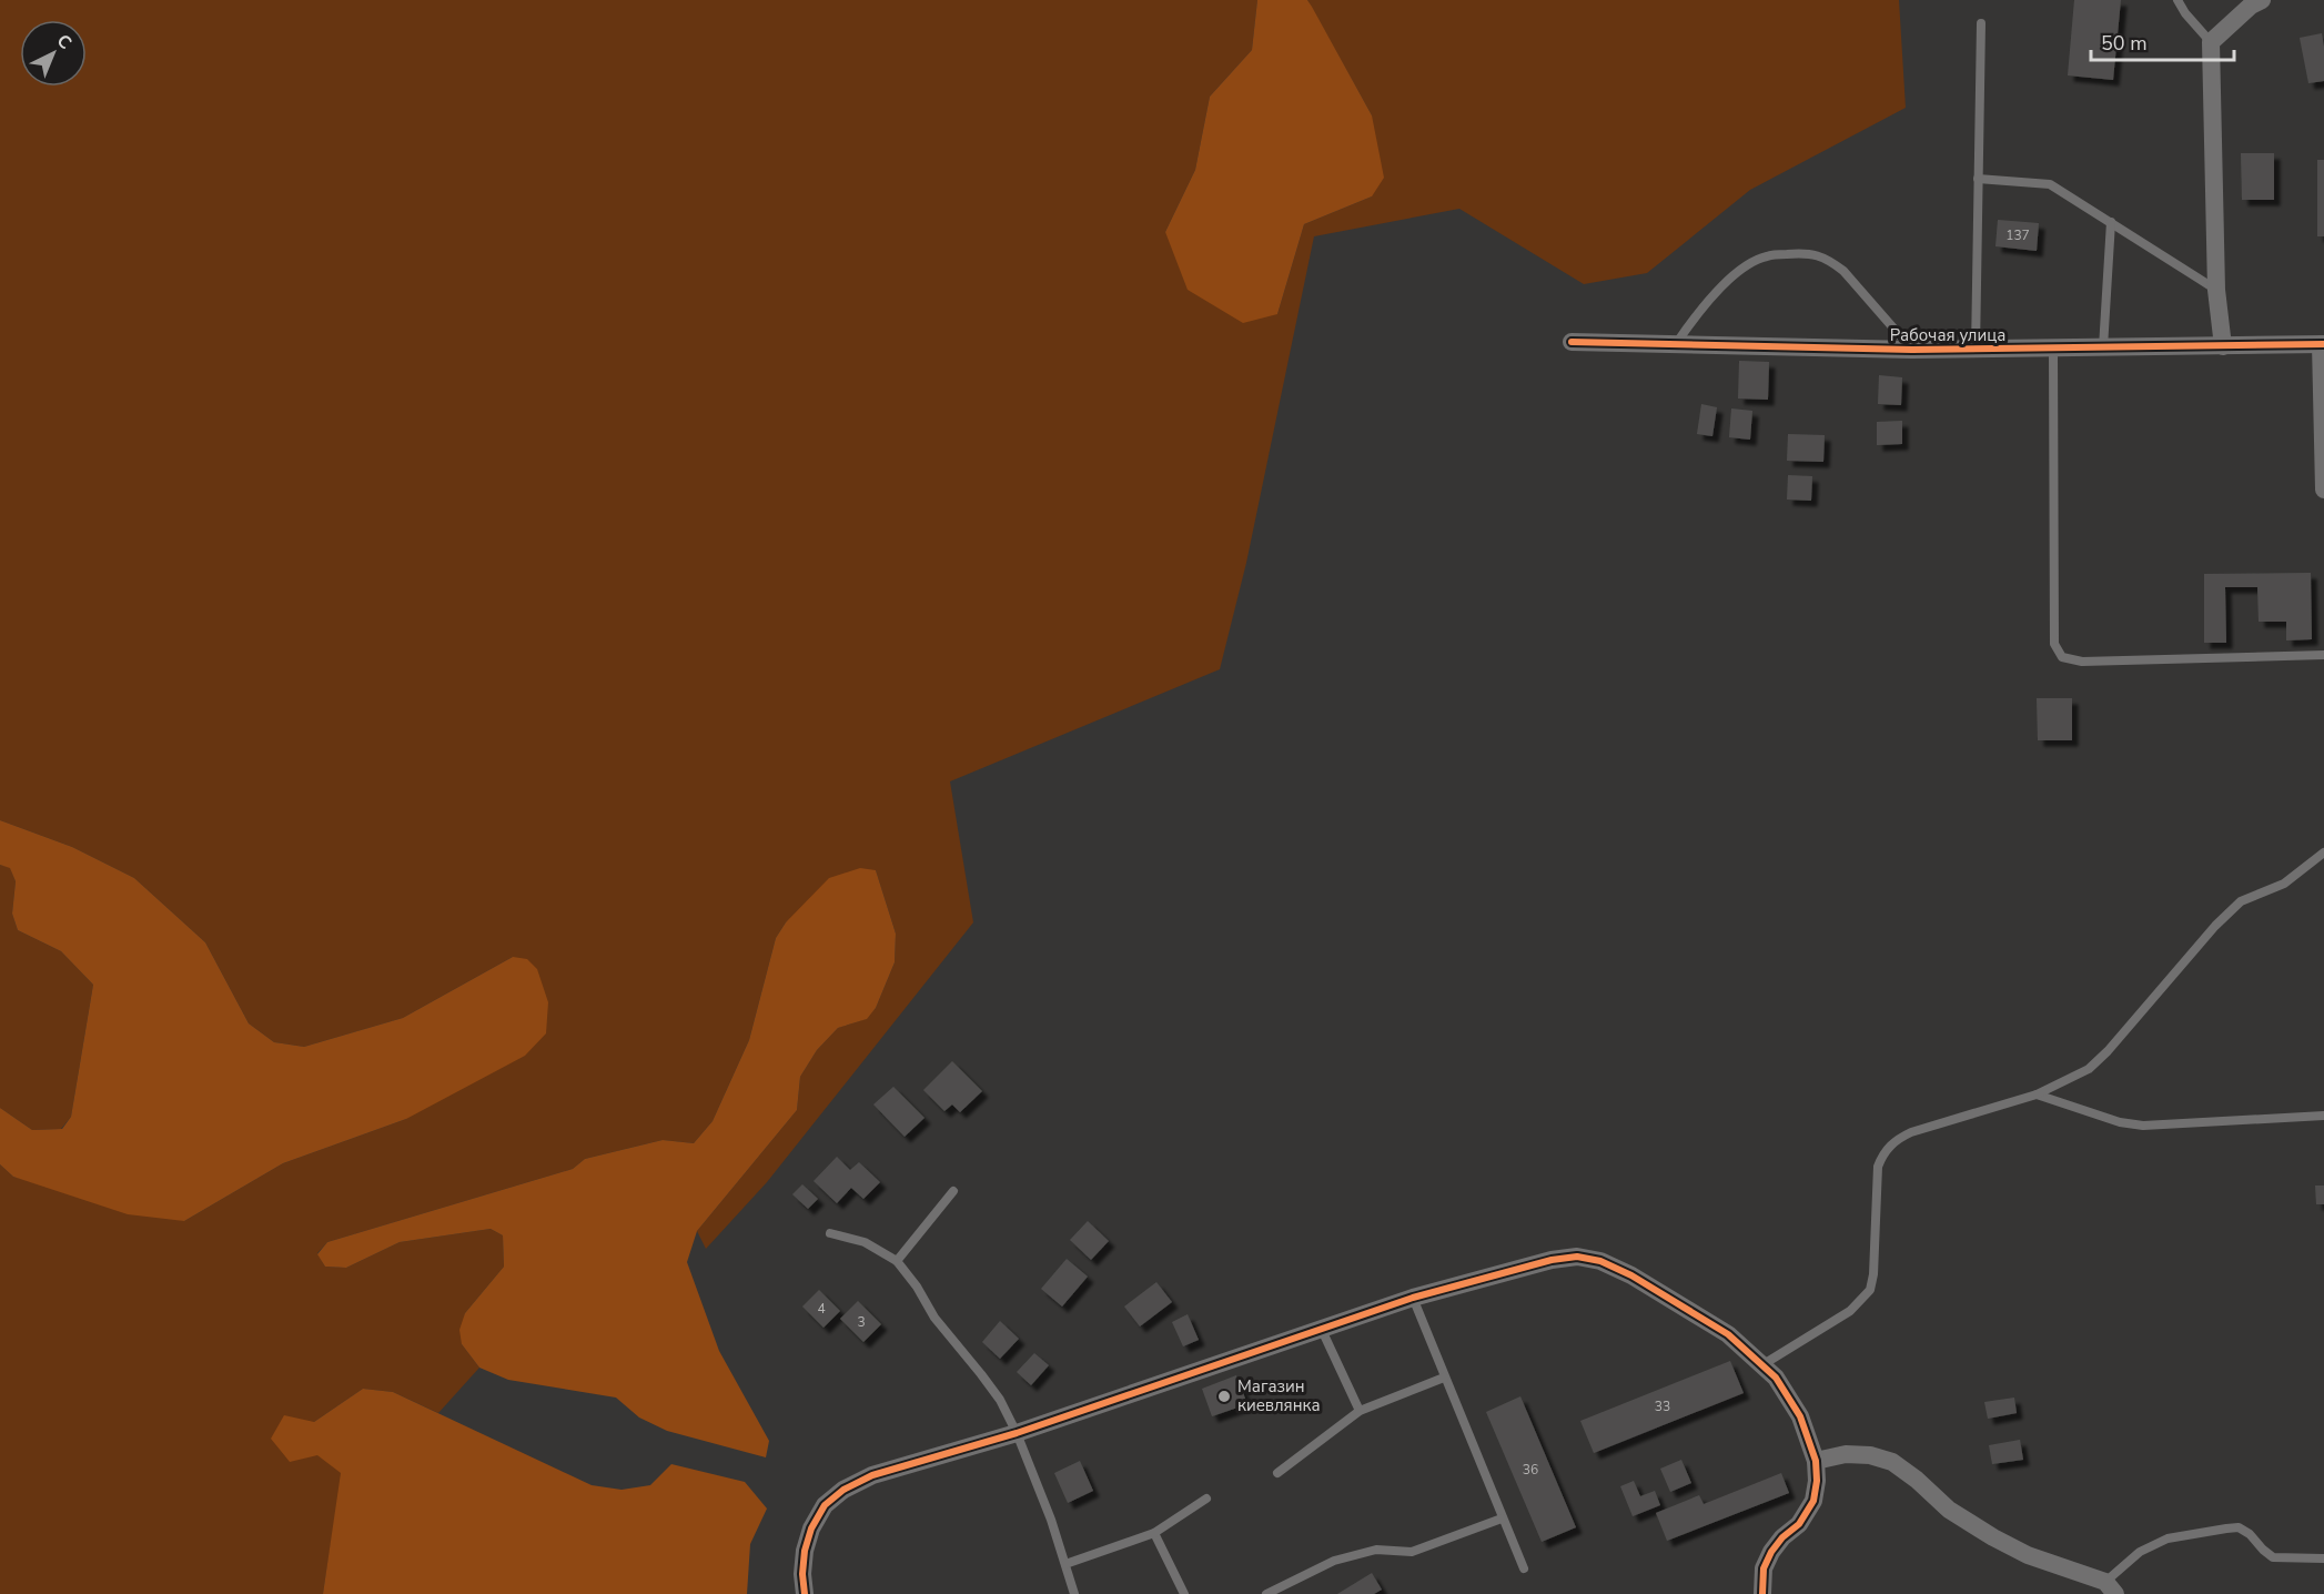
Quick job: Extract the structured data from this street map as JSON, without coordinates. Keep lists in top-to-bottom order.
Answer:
{
  "streets": {
    "street": ["Рабочая улица"]
  },
  "places": ["Магазин киевлянка"],
  "house_numbers": [
    "137",
    "4",
    "3",
    "33",
    "36"
  ],
  "scale_bar": "50 m",
  "north": "top right"
}
